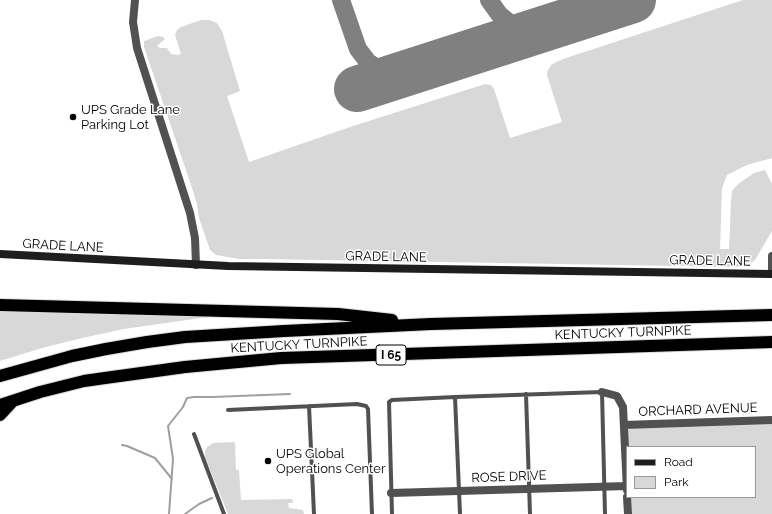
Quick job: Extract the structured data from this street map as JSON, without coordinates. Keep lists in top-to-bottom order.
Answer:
{
  "streets": {
    "highway": ["KENTUCKY TURNPIKE", "I 65"],
    "main road": ["GRADE LANE"],
    "street": ["ORCHARD AVENUE", "ROSE DRIVE"]
  },
  "places": ["UPS Grade Lane Parking Lot", "UPS Global Operations Center"],
  "legend": ["Road", "Park"]
}
